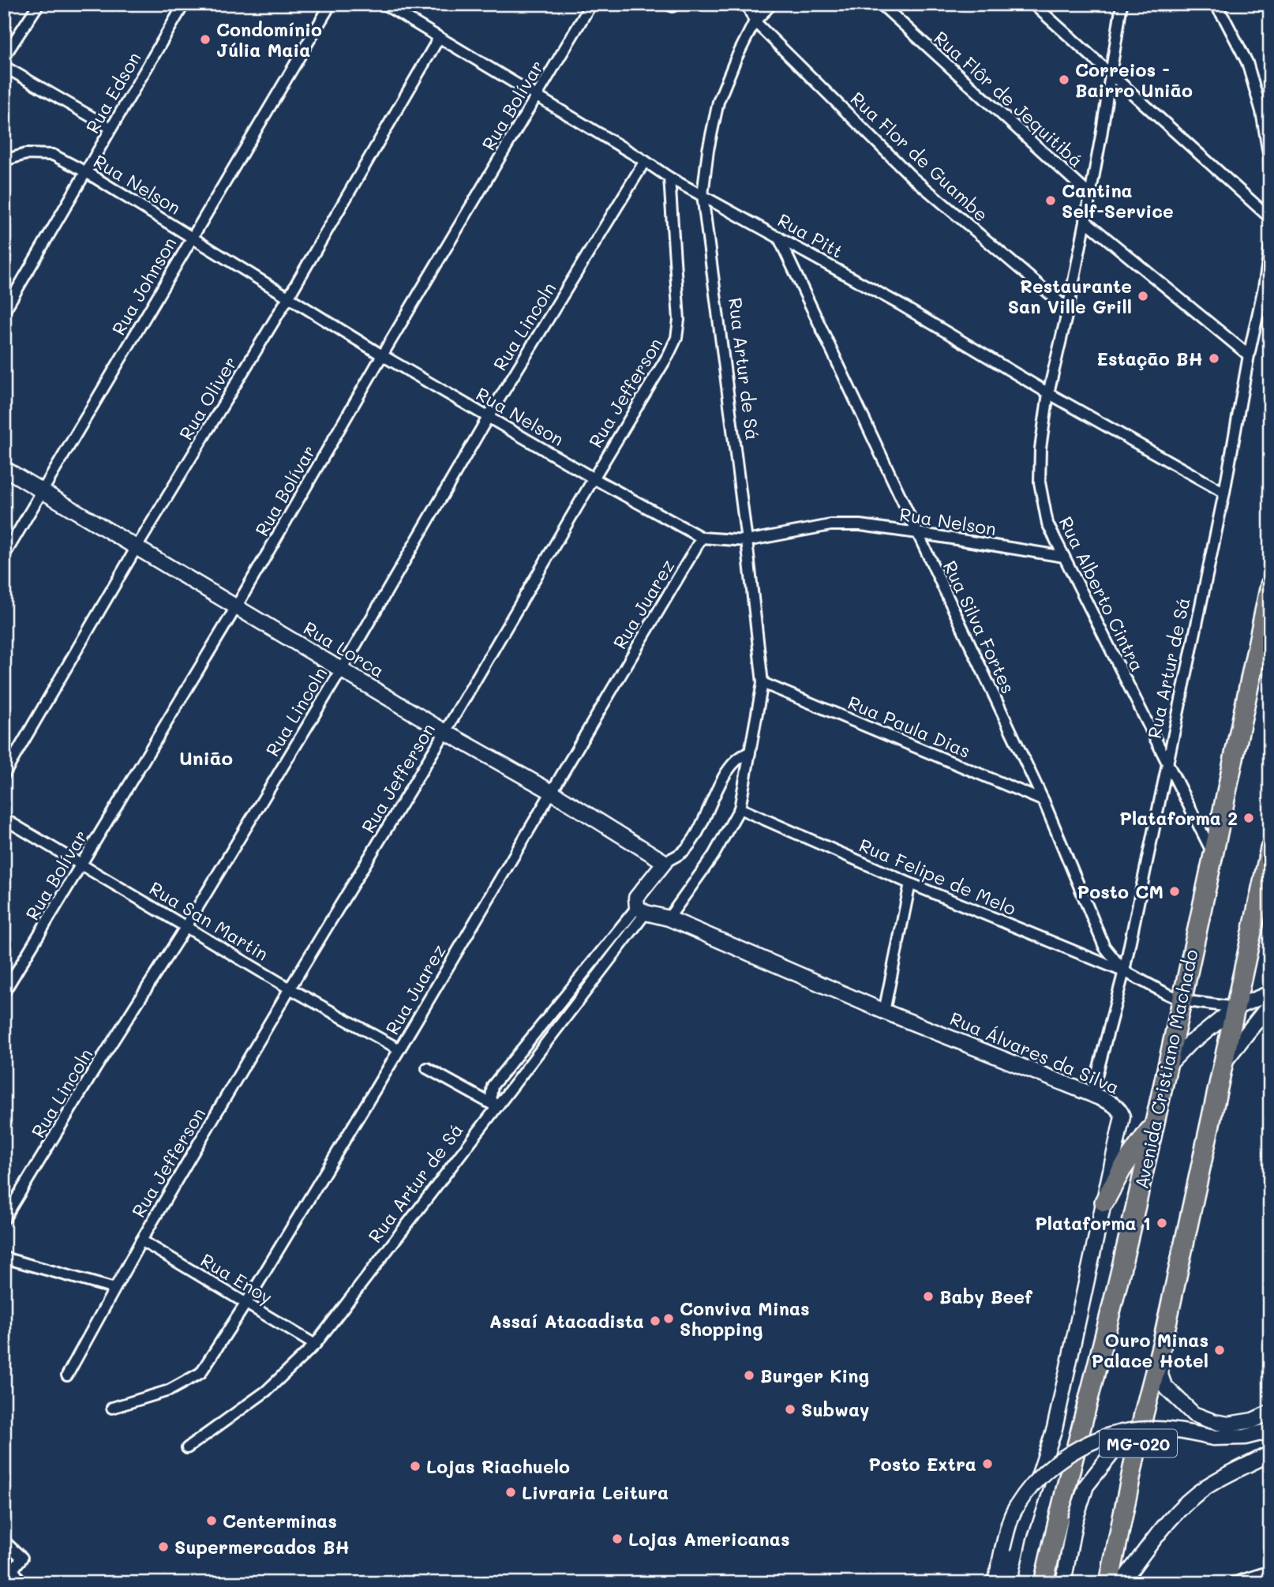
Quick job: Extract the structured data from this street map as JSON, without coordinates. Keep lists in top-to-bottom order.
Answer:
{
  "streets": {
    "highway": ["Avenida Cristiano Machado", "MG-020"],
    "street": [
      "Rua Edson",
      "Rua Flôr de Jequitibá",
      "Rua Bolívar",
      "Rua Flor de Guambe",
      "Rua Nelson",
      "Rua Pitt",
      "Rua Johnson",
      "Rua Lincoln",
      "Rua Artur de Sá",
      "Rua Jefferson",
      "Rua Oliver",
      "Rua Alberto Cintra",
      "Rua Juarez",
      "Rua Silva Fortes",
      "Rua Lorca",
      "Rua Paula Dias",
      "Rua Felipe de Melo",
      "Rua San Martin",
      "Rua Álvares da Silva",
      "Rua Enoy"
    ]
  },
  "crossings": [
    ["Rua Edson", "Rua Nelson"],
    ["Rua Flôr de Jequitibá", "Rua Alberto Cintra"],
    ["Rua Bolívar", "Rua Nelson"],
    ["Rua Bolívar", "Rua Pitt"],
    ["Rua Bolívar", "Rua Lorca"],
    ["Rua Bolívar", "Rua San Martin"],
    ["Rua Flor de Guambe", "Rua Artur de Sá"],
    ["Rua Flor de Guambe", "Rua Alberto Cintra"],
    ["Rua Nelson", "Rua Johnson"],
    ["Rua Nelson", "Rua Lincoln"],
    ["Rua Nelson", "Rua Artur de Sá"],
    ["Rua Nelson", "Rua Jefferson"],
    ["Rua Nelson", "Rua Oliver"],
    ["Rua Nelson", "Rua Alberto Cintra"],
    ["Rua Nelson", "Rua Juarez"],
    ["Rua Nelson", "Rua Silva Fortes"],
    ["Rua Pitt", "Rua Lincoln"],
    ["Rua Pitt", "Rua Artur de Sá"],
    ["Rua Pitt", "Rua Jefferson"],
    ["Rua Pitt", "Rua Oliver"],
    ["Rua Pitt", "Rua Alberto Cintra"],
    ["Rua Pitt", "Rua Silva Fortes"],
    ["Rua Johnson", "Rua Lorca"],
    ["Rua Lincoln", "Rua Lorca"],
    ["Rua Lincoln", "Rua San Martin"],
    ["Rua Artur de Sá", "Rua Alberto Cintra"],
    ["Rua Artur de Sá", "Rua Silva Fortes"],
    ["Rua Artur de Sá", "Rua Lorca"],
    ["Rua Artur de Sá", "Rua Paula Dias"],
    ["Rua Artur de Sá", "Rua Felipe de Melo"],
    ["Rua Artur de Sá", "Rua Álvares da Silva"],
    ["Rua Artur de Sá", "Rua Enoy"],
    ["Rua Jefferson", "Rua Lorca"],
    ["Rua Jefferson", "Rua San Martin"],
    ["Rua Jefferson", "Rua Enoy"],
    ["Rua Oliver", "Rua Lorca"],
    ["Rua Alberto Cintra", "Avenida Cristiano Machado"],
    ["Rua Juarez", "Rua Lorca"],
    ["Rua Juarez", "Rua San Martin"],
    ["Rua Juarez", "Rua Enoy"],
    ["Rua Silva Fortes", "Rua Paula Dias"],
    ["Rua Silva Fortes", "Rua Felipe de Melo"],
    ["Rua Silva Fortes", "Avenida Cristiano Machado"]
  ],
  "districts": ["União"],
  "places": [
    "Condomínio Júlia Maia",
    "Correios - Bairro União",
    "Cantina Self-Service",
    "Restaurante San Ville Grill",
    "Estação BH",
    "Plataforma 2",
    "Posto CM",
    "Plataforma 1",
    "Baby Beef",
    "Conviva Minas Shopping",
    "Assaí Atacadista",
    "Ouro Minas Palace Hotel",
    "Burger King",
    "Subway",
    "Posto Extra",
    "Lojas Riachuelo",
    "Livraria Leitura",
    "Centerminas",
    "Lojas Americanas",
    "Supermercados BH"
  ]
}
